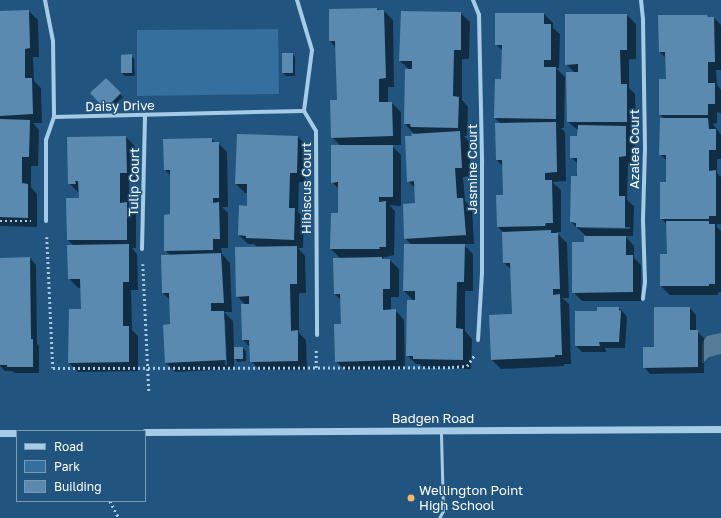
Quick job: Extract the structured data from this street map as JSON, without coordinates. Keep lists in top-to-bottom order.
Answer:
{
  "streets": {
    "street": [
      "Daisy Drive",
      "Azalea Court",
      "Jasmine Court",
      "Tulip Court",
      "Hibiscus Court",
      "Badgen Road"
    ]
  },
  "crossings": [
    ["Daisy Drive", "Tulip Court"],
    ["Daisy Drive", "Hibiscus Court"]
  ],
  "places": ["Wellington Point High School"],
  "legend": ["Road", "Park", "Building"]
}
